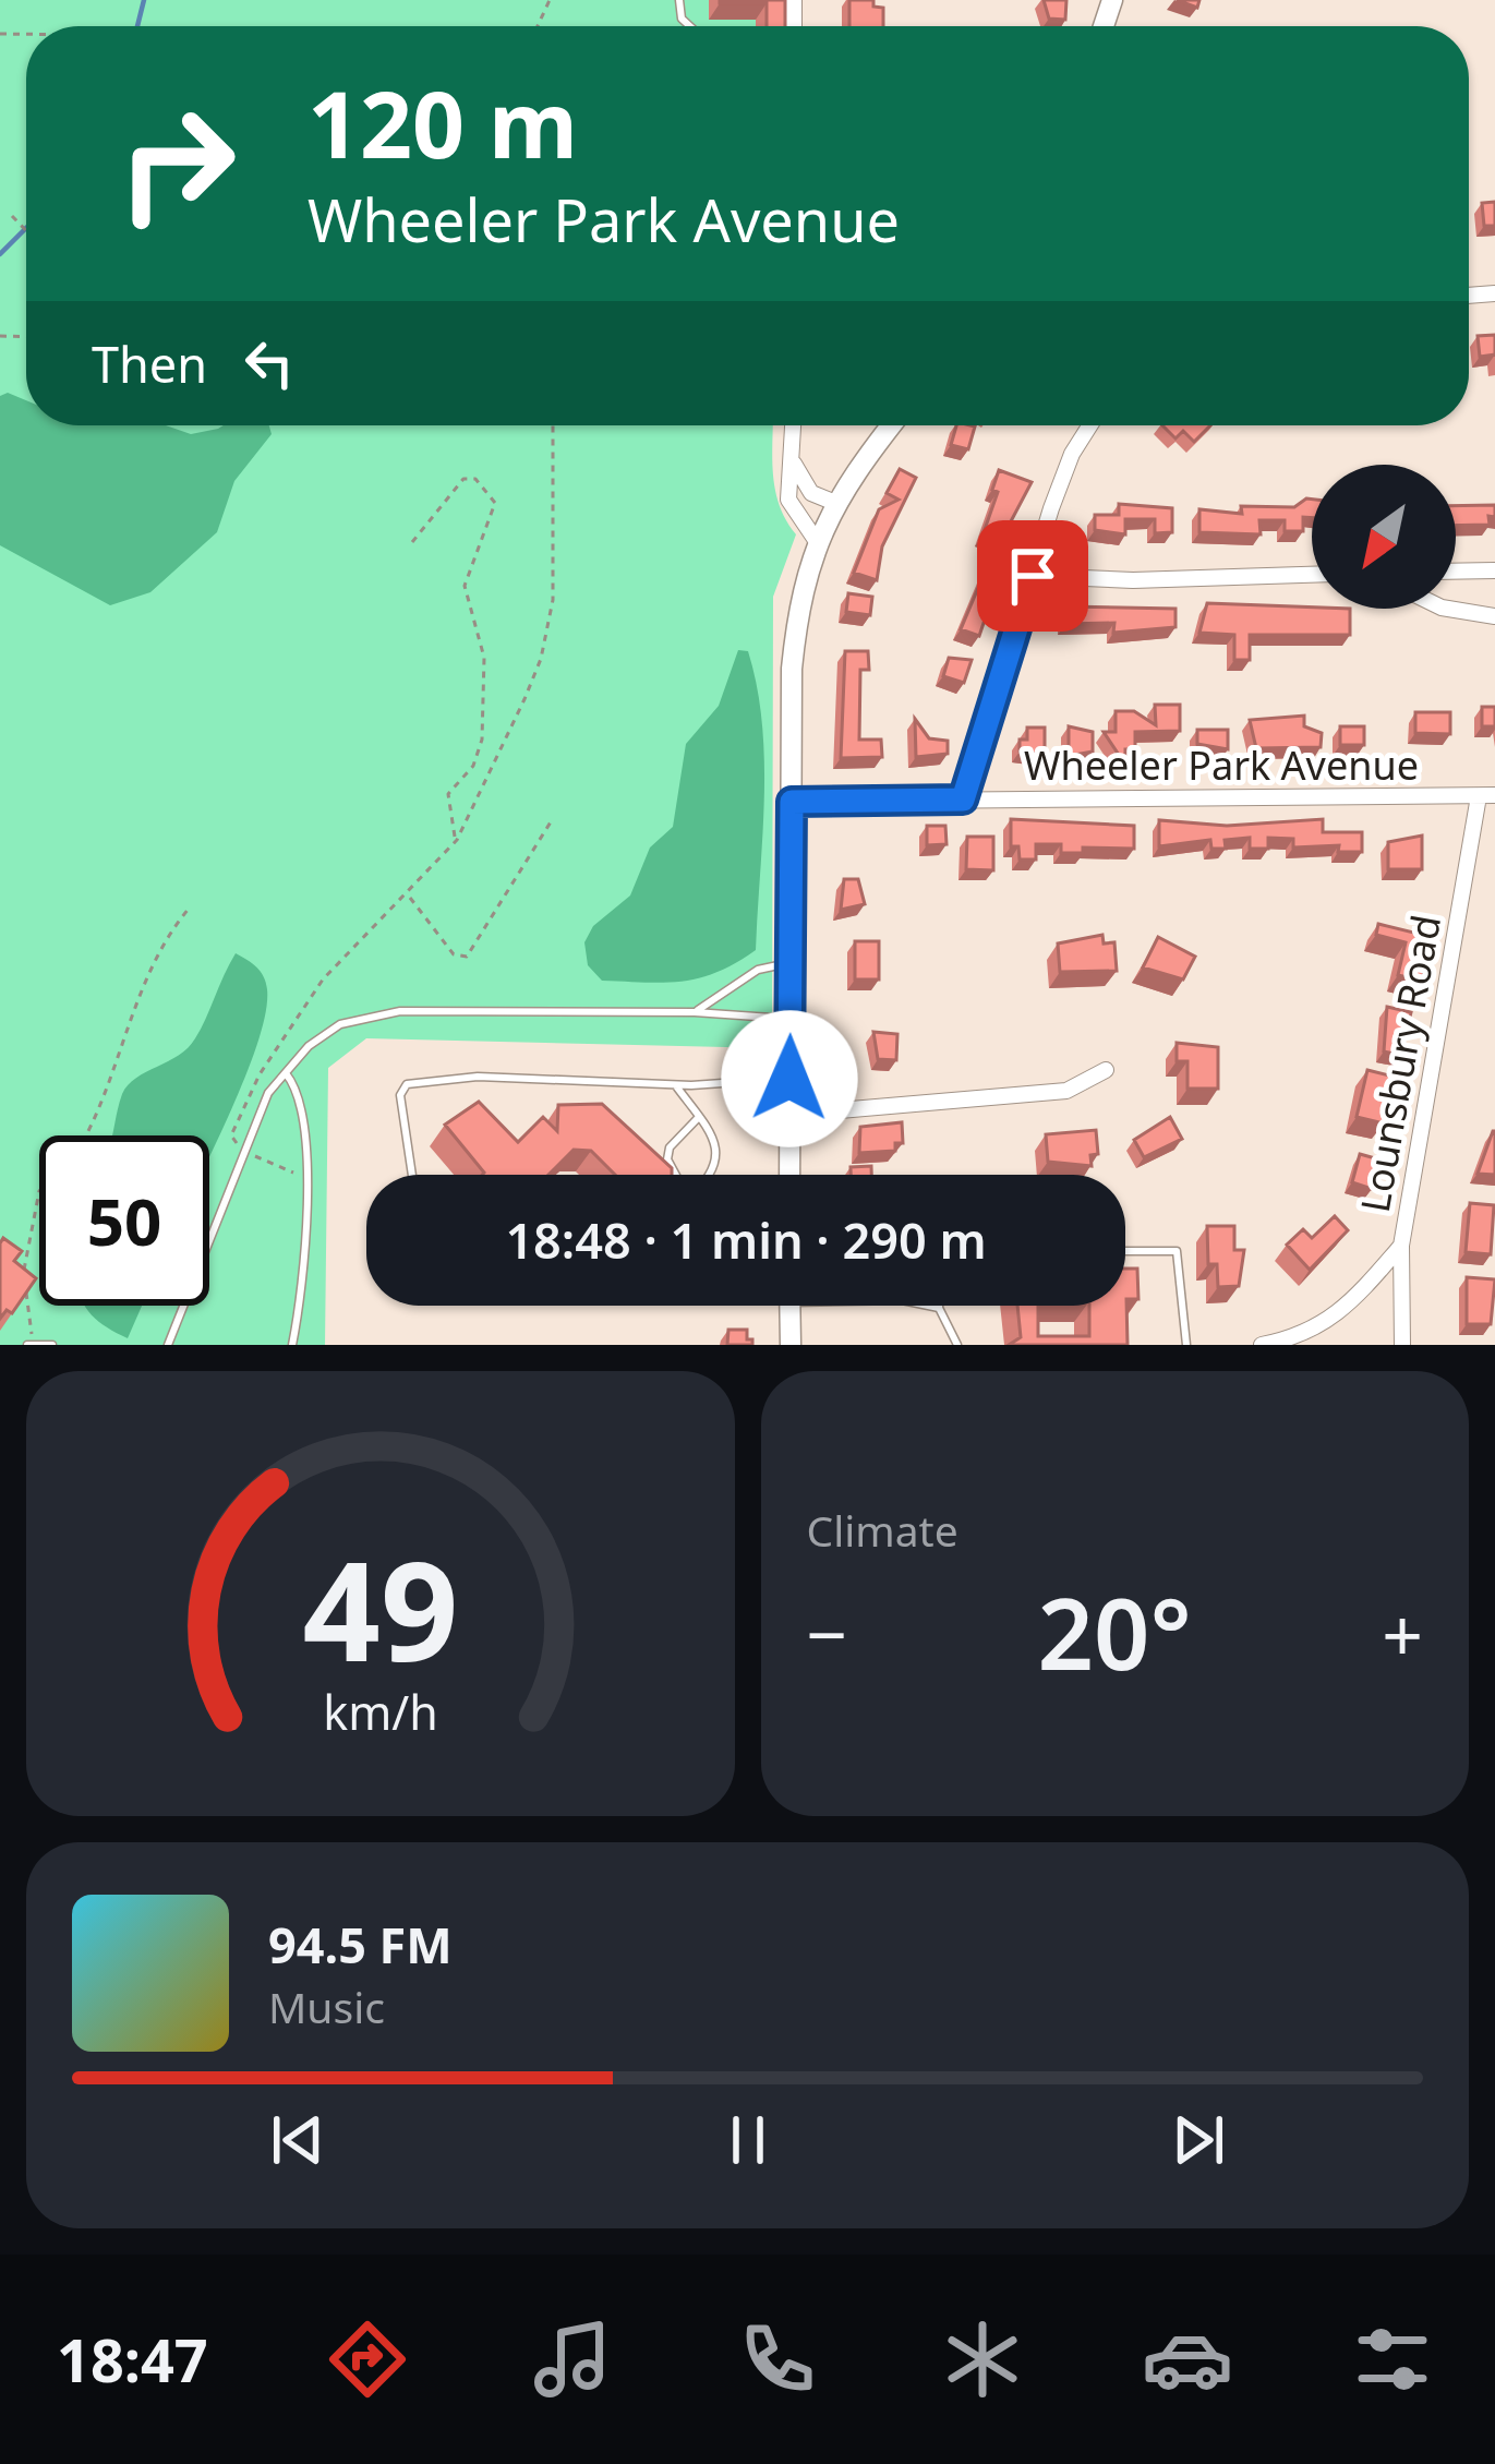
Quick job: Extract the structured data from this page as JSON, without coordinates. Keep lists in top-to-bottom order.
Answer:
{
  "streets": {
    "street": ["Wheeler Park Avenue", "Lounsbury Road"]
  },
  "crossings": [
    ["Wheeler Park Avenue", "Lounsbury Road"]
  ],
  "north": "bottom left",
  "page": {
    "turn": ["120 m", "Wheeler Park Avenue"],
    "then": "Then",
    "limit": "50",
    "trip": "18:48 · 1 min · 290 m",
    "tile": "Climate",
    "heat": ["−", "20°", "+"],
    "song": ["94.5 FM", "Music"],
    "tabs": "18:47",
    "gauge": ["49", "km/h"]
  }
}
